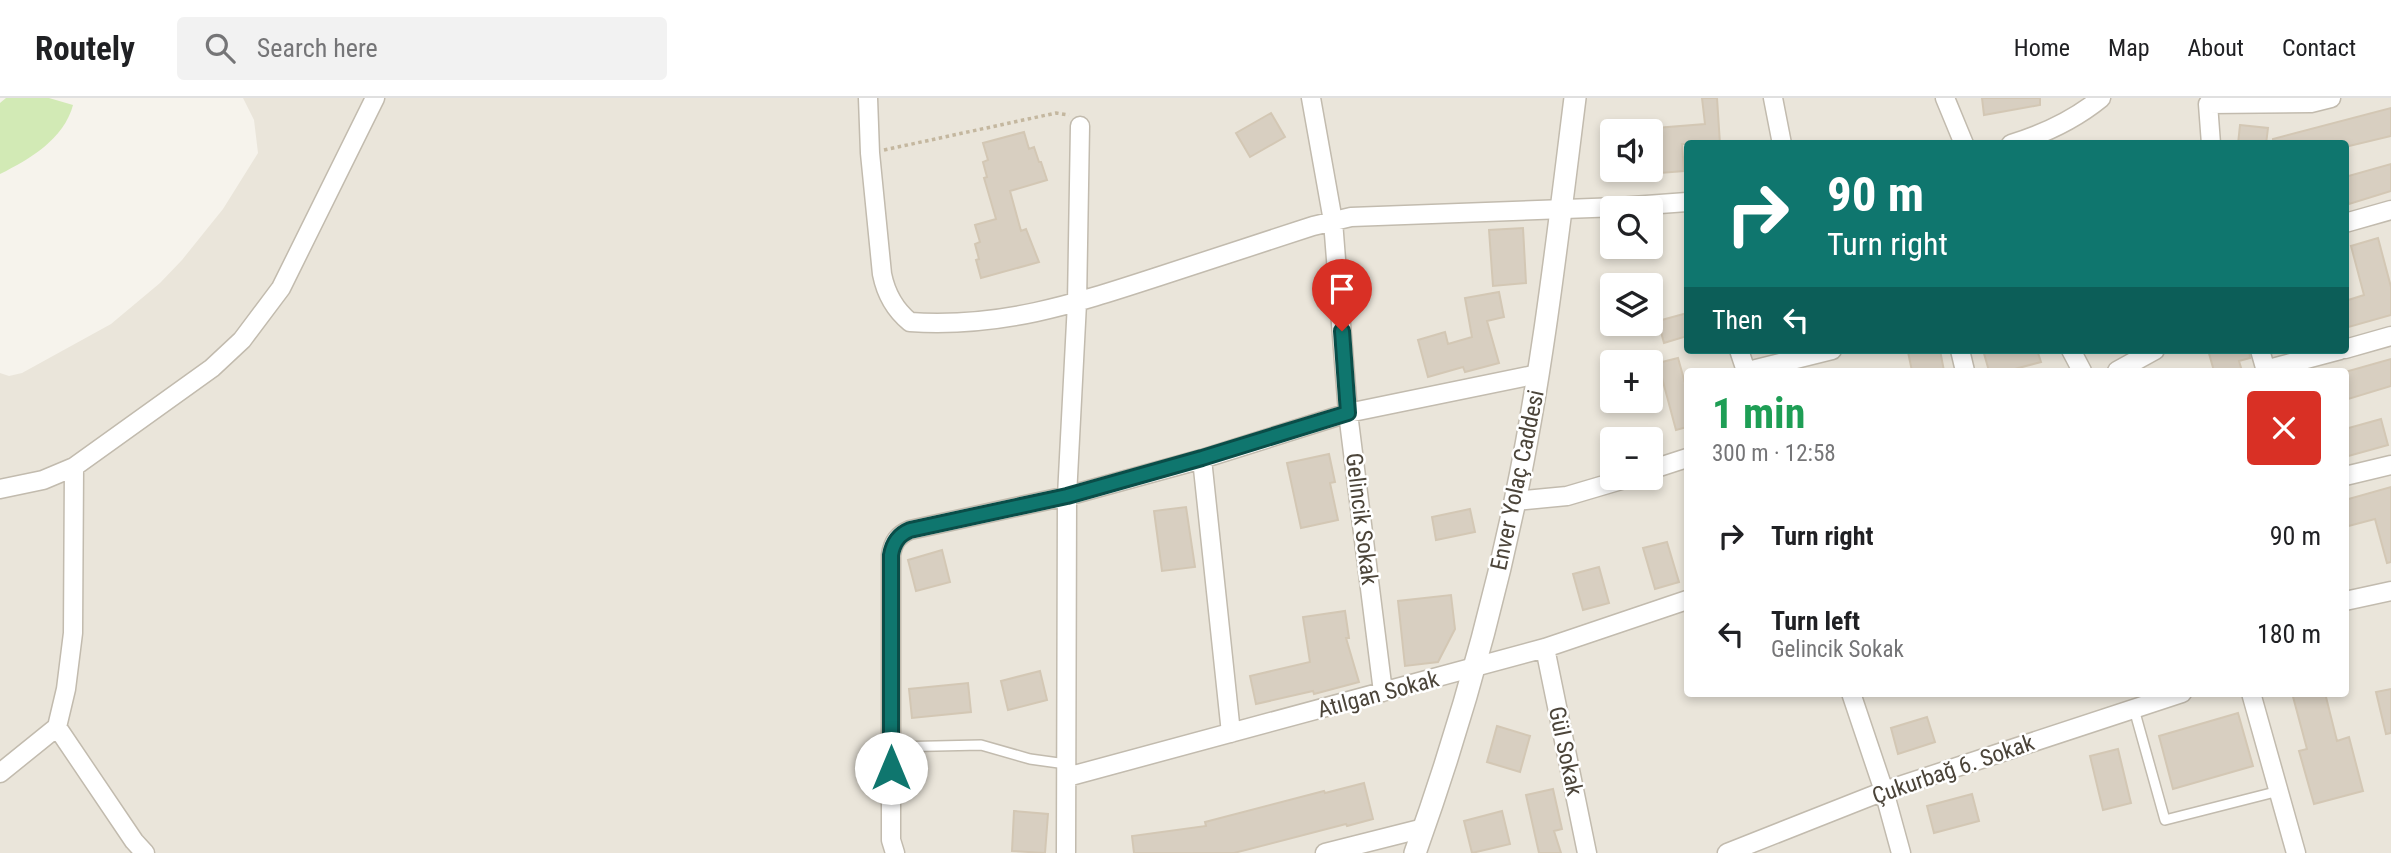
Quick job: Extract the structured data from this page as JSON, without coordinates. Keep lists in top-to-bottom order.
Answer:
{
  "streets": {
    "street": [
      "Enver Yolaç Caddesi",
      "Gelincik Sokak",
      "Atılgan Sokak",
      "Gül Sokak",
      "Çukurbağ 6. Sokak"
    ]
  },
  "crossings": [
    ["Enver Yolaç Caddesi", "Atılgan Sokak"],
    ["Gelincik Sokak", "Atılgan Sokak"],
    ["Atılgan Sokak", "Gül Sokak"]
  ],
  "page": {
    "header": "Routely",
    "search": "Search here",
    "nav": [
      "Home",
      "Map",
      "About",
      "Contact"
    ],
    "map_buttons": ["+", "−"],
    "turn": ["90 m", "Turn right"],
    "then": "Then",
    "heading": ["1 min", "300 m · 12:58"],
    "list": [
      {
        "name": "Turn right",
        "value": "90 m"
      },
      {
        "name": "Turn left",
        "note": "Gelincik Sokak",
        "value": "180 m"
      }
    ]
  }
}
